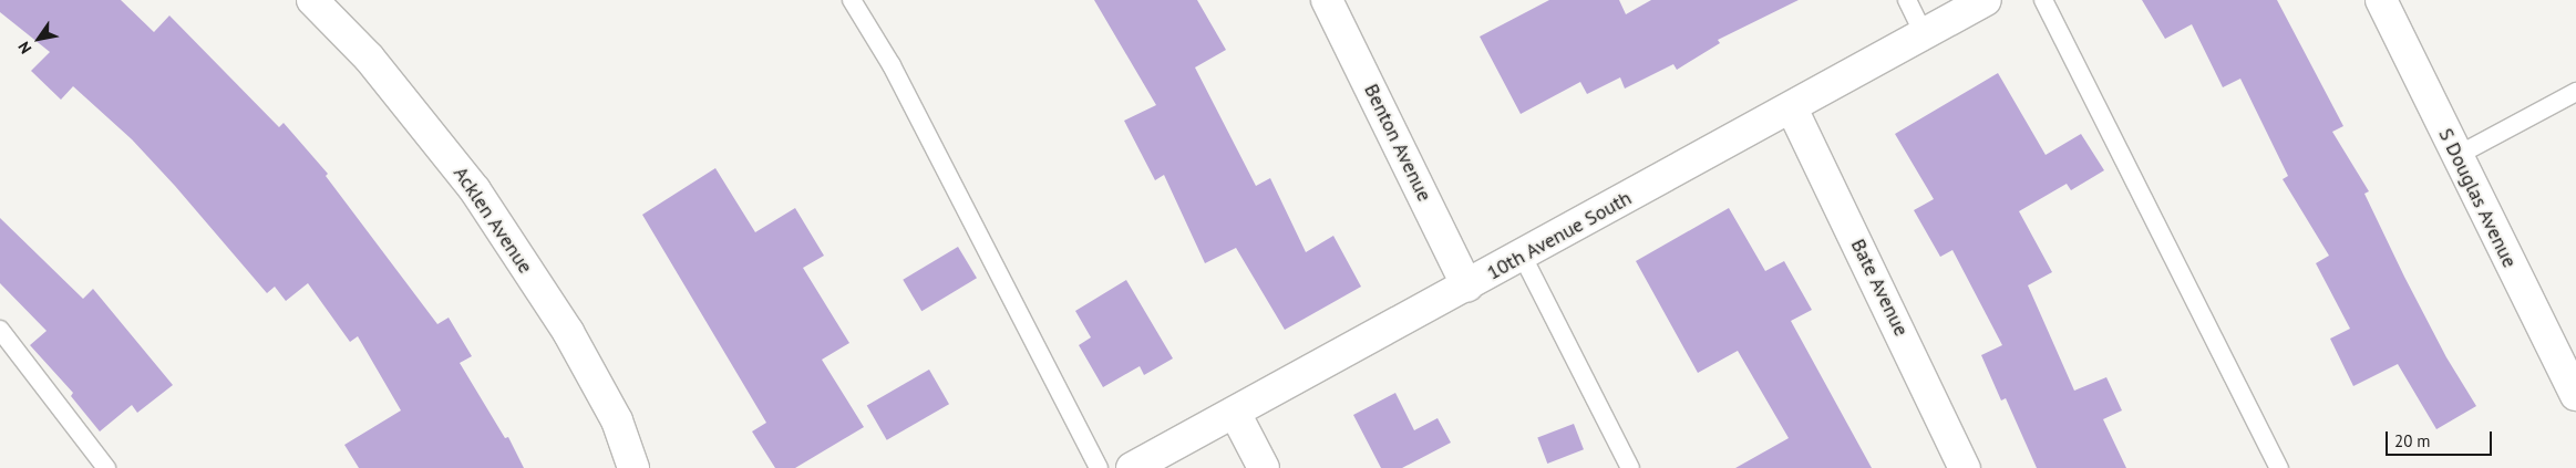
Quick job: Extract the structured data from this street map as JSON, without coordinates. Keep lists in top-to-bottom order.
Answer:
{
  "streets": {
    "street": [
      "Benton Avenue",
      "S Douglas Avenue",
      "Acklen Avenue",
      "10th Avenue South",
      "Bate Avenue"
    ]
  },
  "crossings": [
    ["Benton Avenue", "10th Avenue South"],
    ["10th Avenue South", "Bate Avenue"]
  ],
  "scale_bar": "20 m",
  "north": "bottom left"
}
